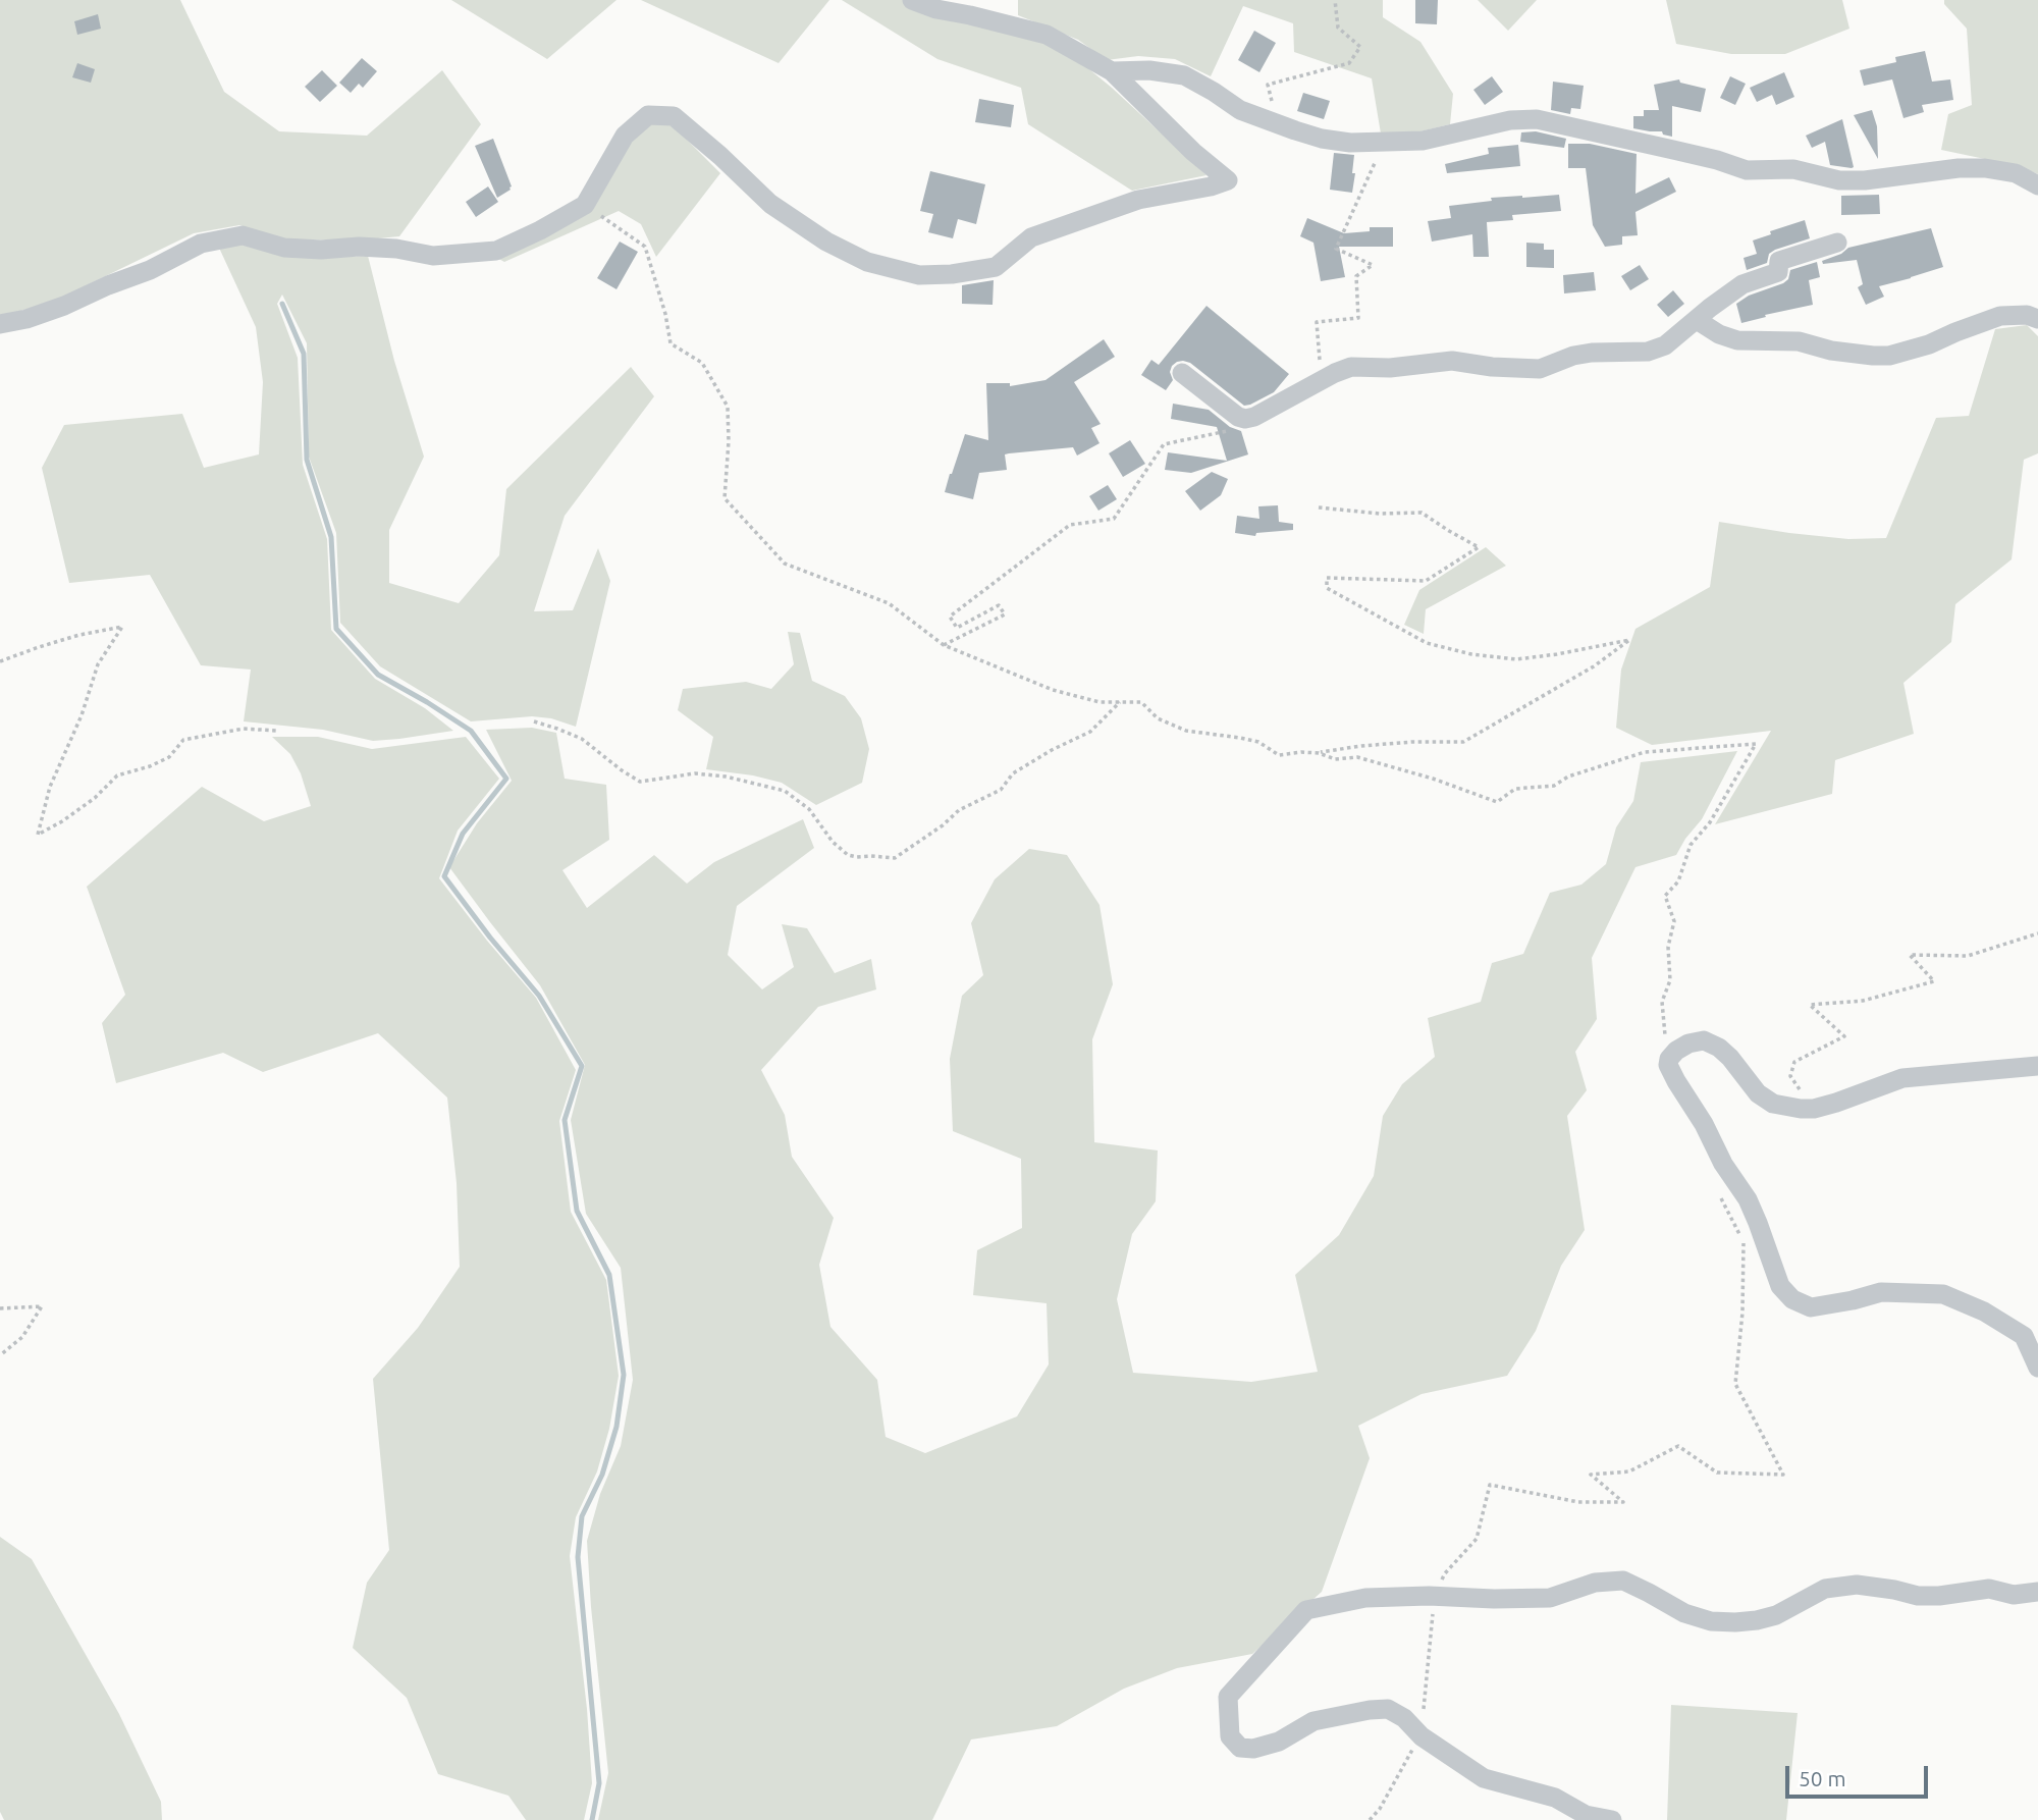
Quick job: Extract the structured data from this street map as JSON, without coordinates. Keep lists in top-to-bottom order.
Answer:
{
  "scale_bar": "50 m"
}
